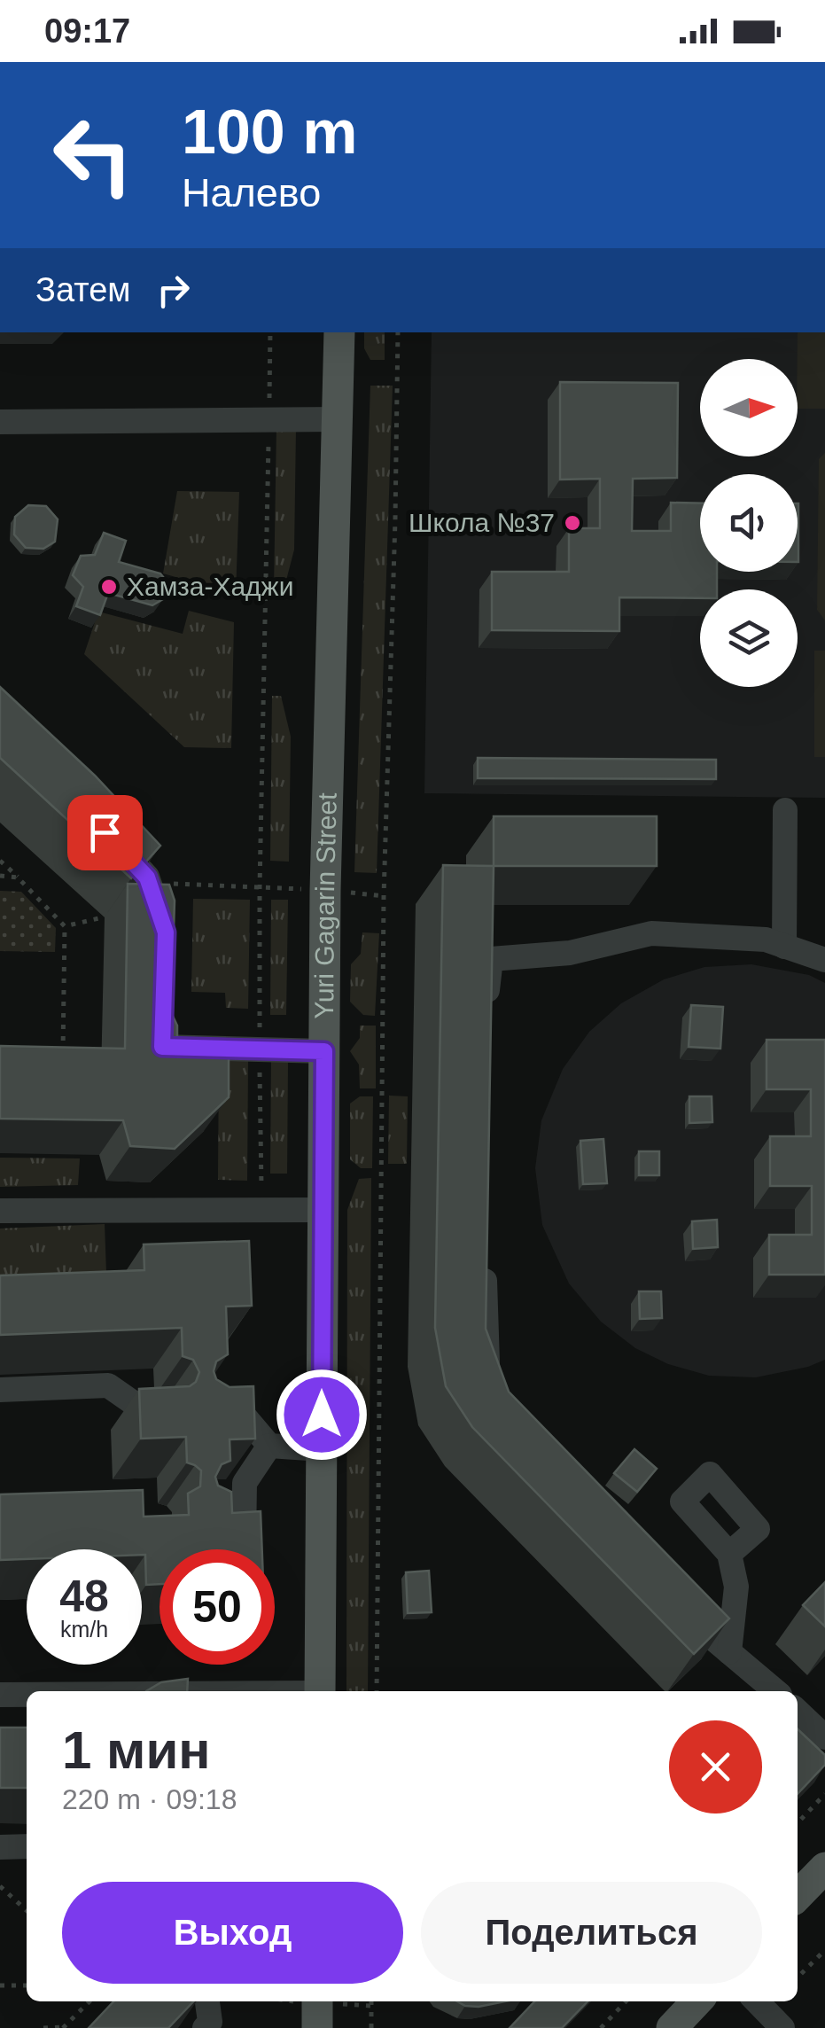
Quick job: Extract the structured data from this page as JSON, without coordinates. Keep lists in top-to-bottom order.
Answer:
{
  "streets": {
    "main road": ["Yuri Gagarin Street"]
  },
  "places": ["Школа №37", "Хамза-Хаджи"],
  "north": "right",
  "page": {
    "status": "09:17",
    "turn": ["100 m", "Налево"],
    "then": "Затем",
    "speed": "48 km/h",
    "limit": "50",
    "heading": ["1 мин", "220 m · 09:18"],
    "buttons": ["Выход", "Поделиться"]
  }
}
